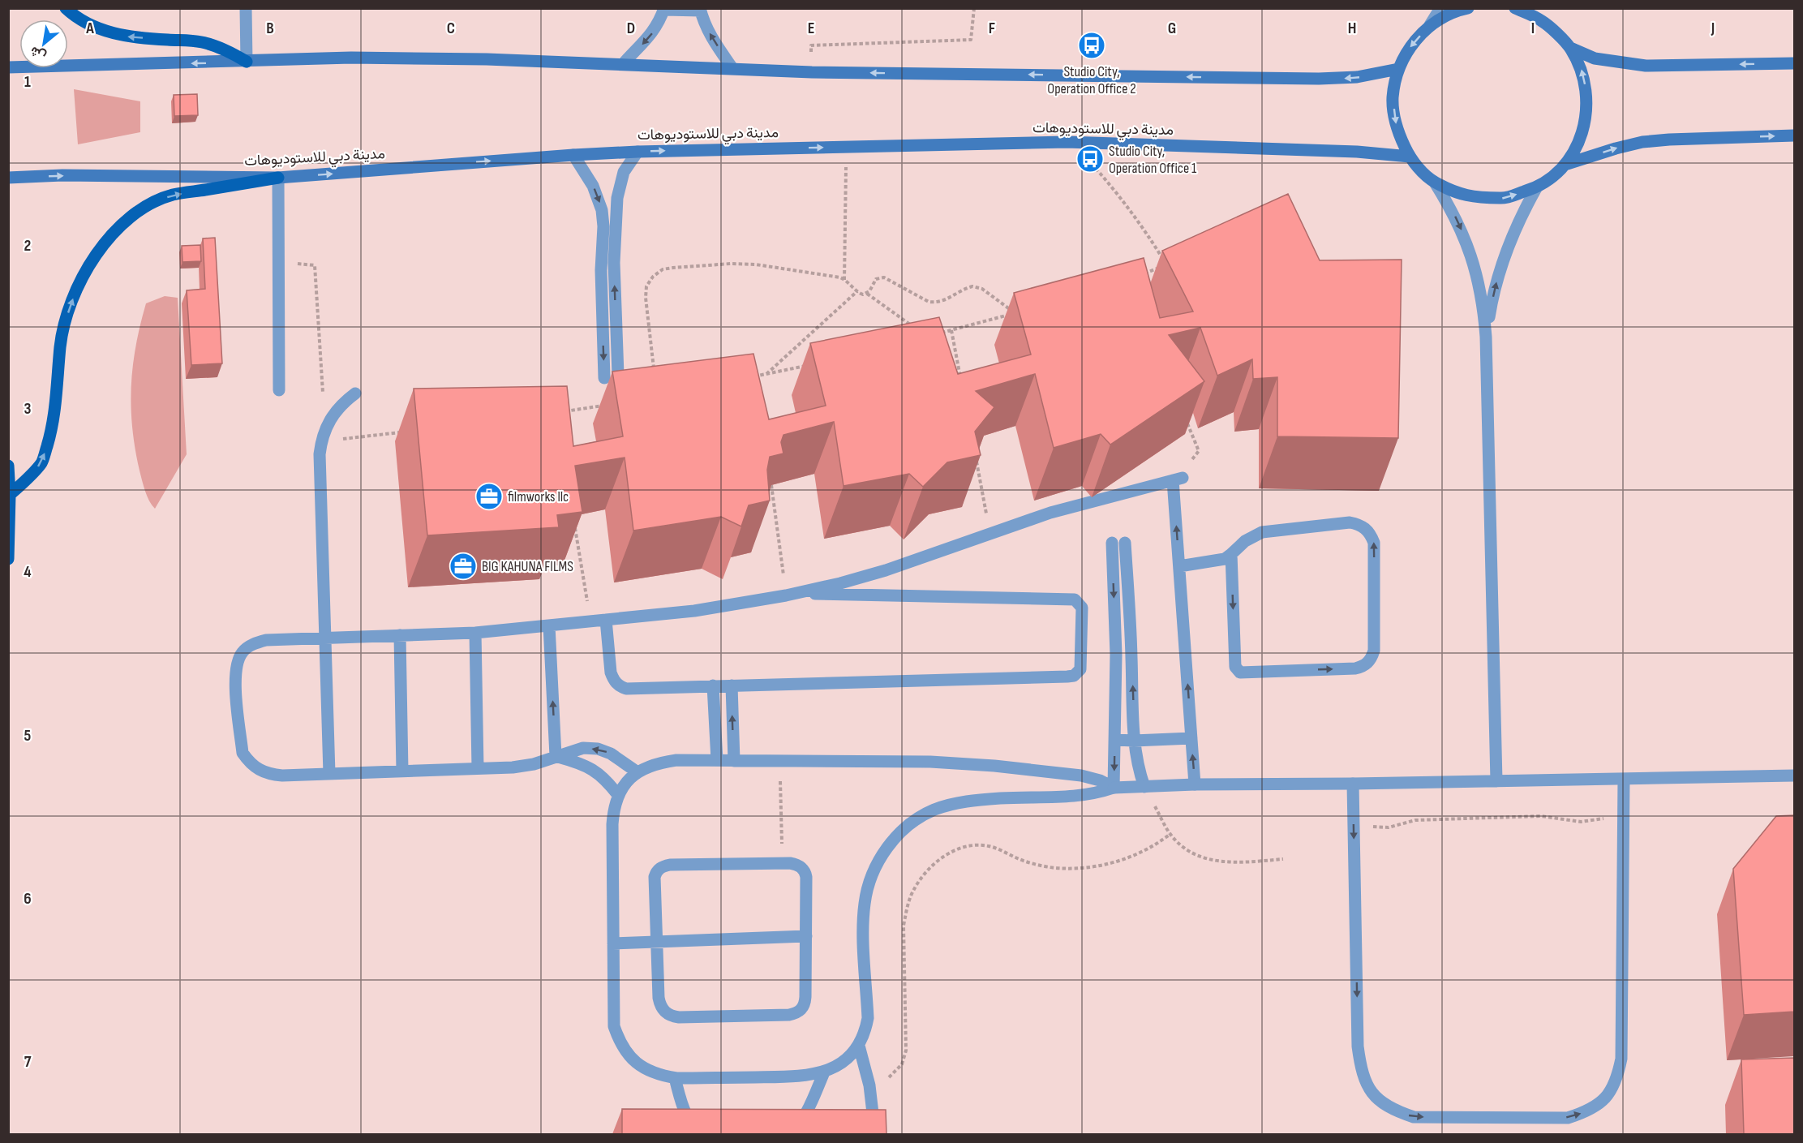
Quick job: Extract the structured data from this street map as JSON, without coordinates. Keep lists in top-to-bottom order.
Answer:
{
  "streets": {
    "street": ["مدينة دبي للاستوديوهات"]
  },
  "places": {
    "bus stop": ["Studio City, Operation Office 2", "Studio City, Operation Office 1"],
    "office": ["filmworks llc", "BIG KAHUNA FILMS"]
  },
  "north": "bottom left",
  "grid": {
    "columns": [
      "A",
      "B",
      "C",
      "D",
      "E",
      "F",
      "G",
      "H",
      "I",
      "J"
    ],
    "rows": [
      "1",
      "2",
      "3",
      "4",
      "5",
      "6",
      "7"
    ]
  }
}
